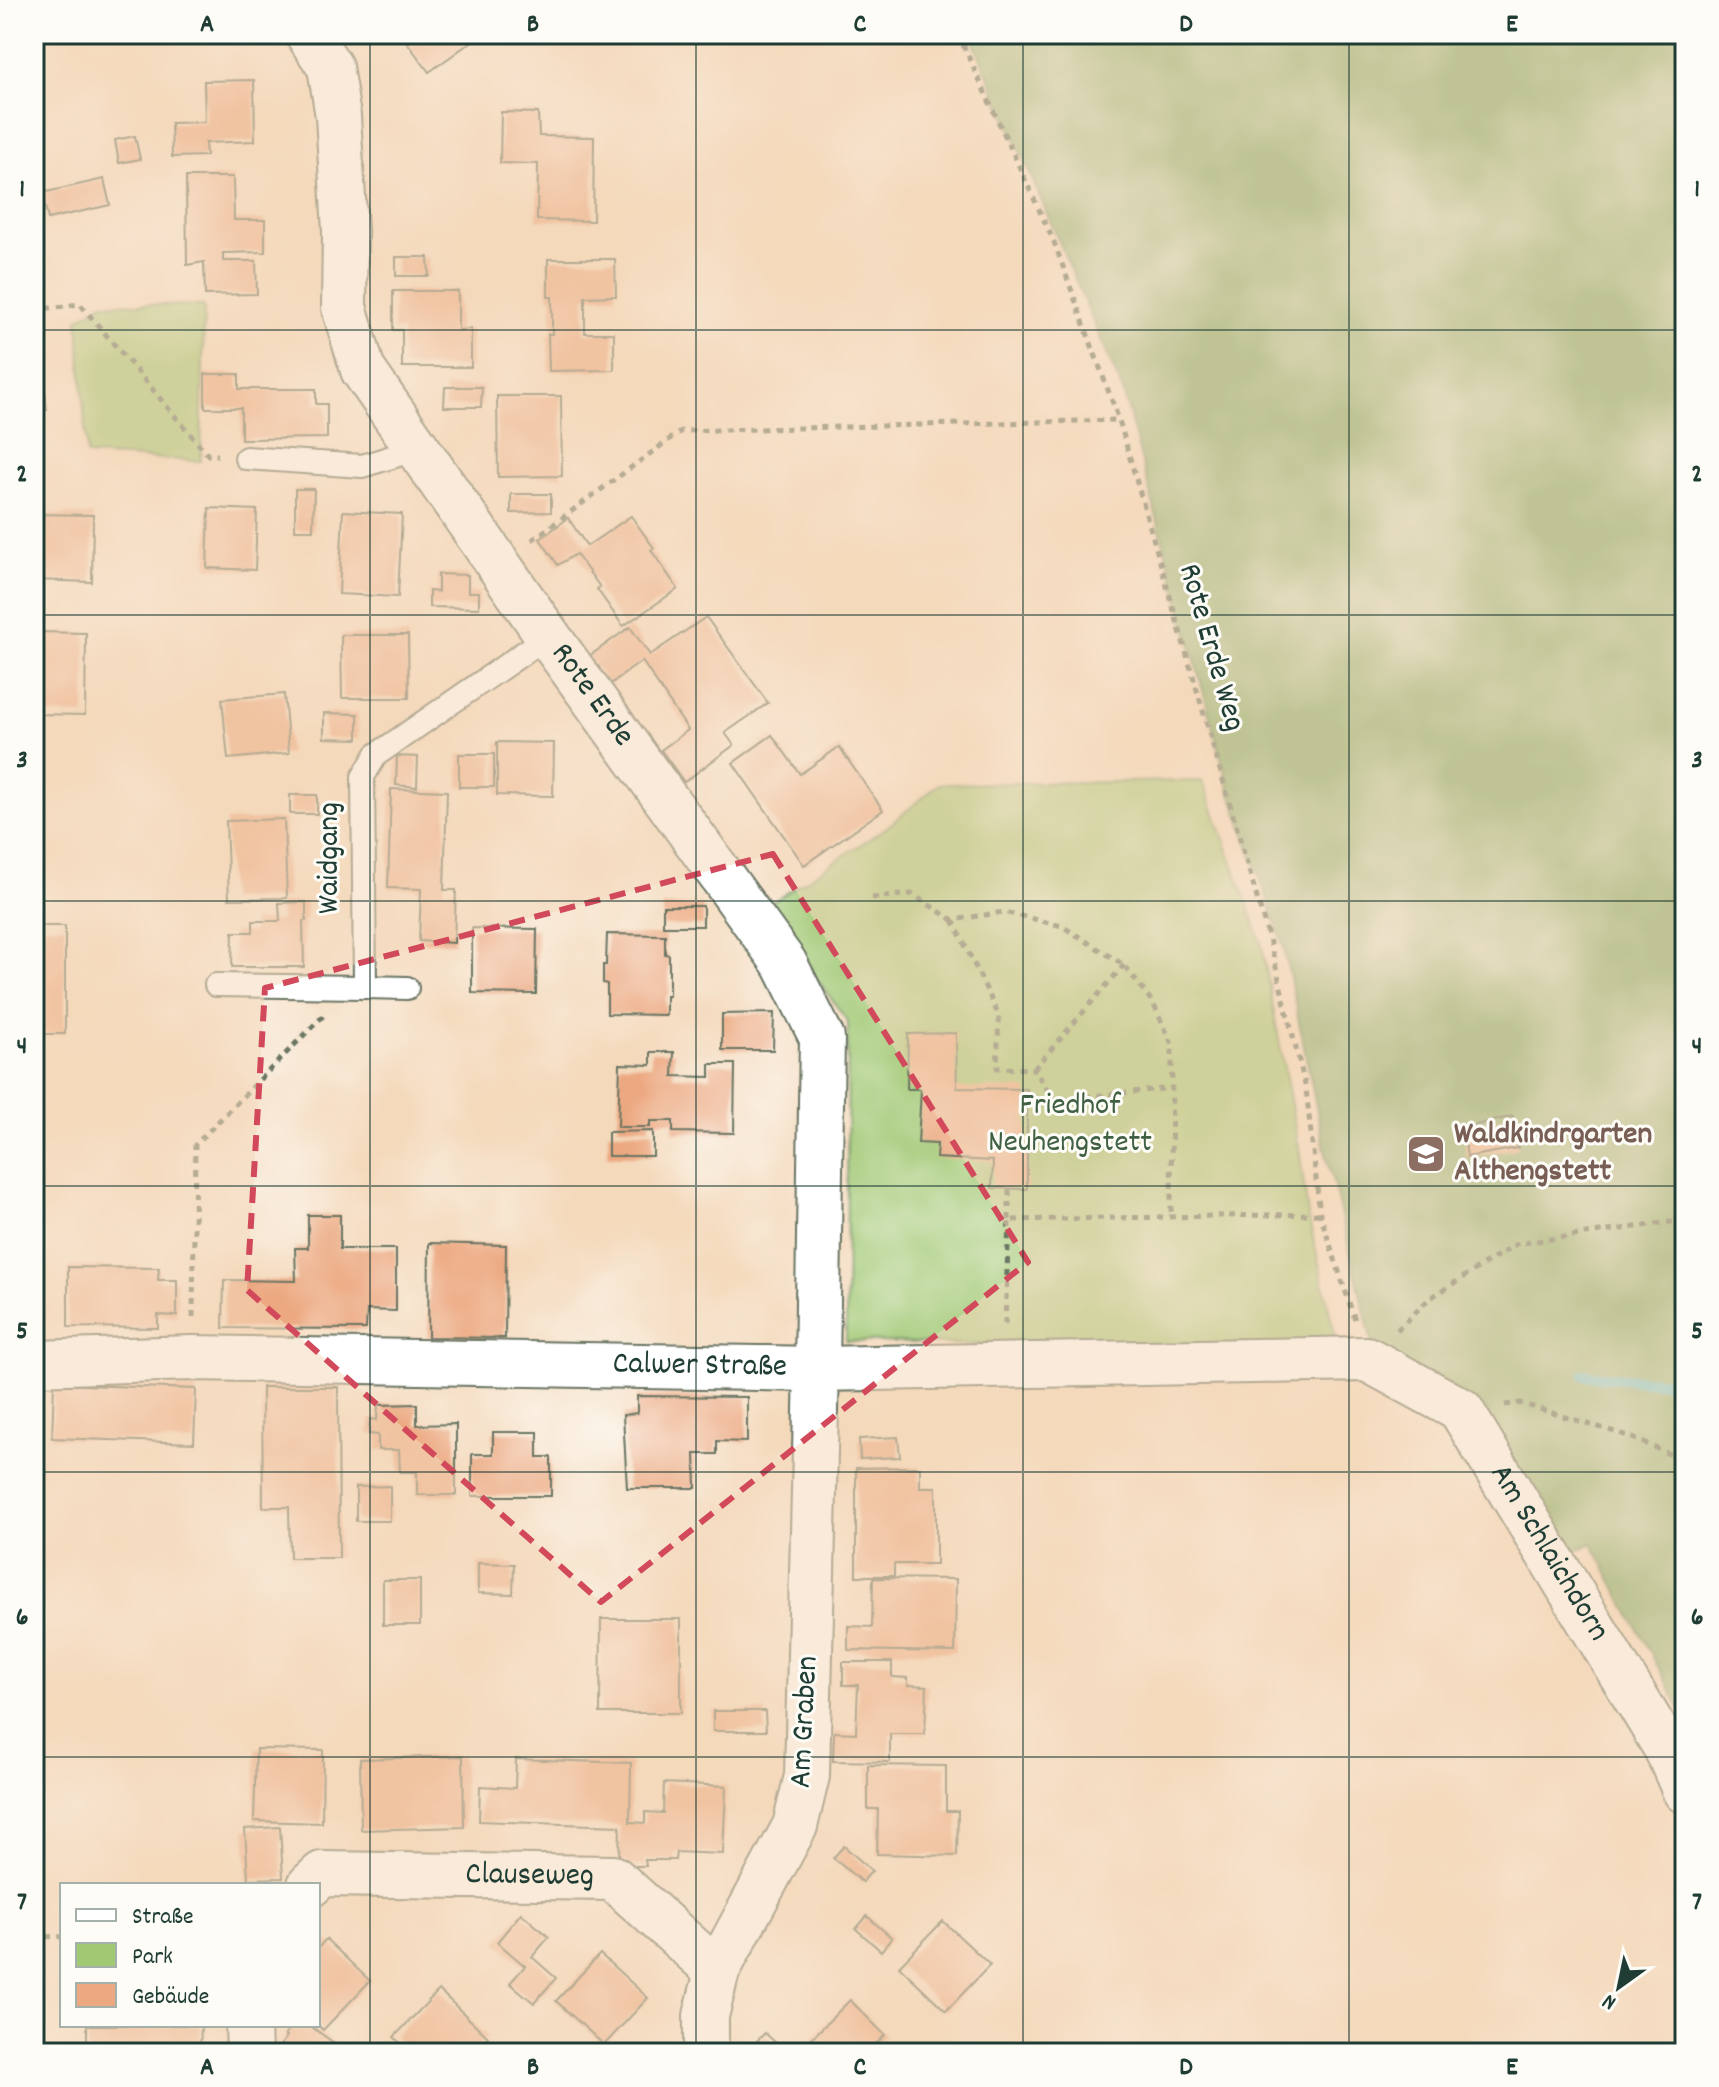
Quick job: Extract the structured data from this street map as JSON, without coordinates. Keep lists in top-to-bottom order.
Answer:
{
  "streets": {
    "street": [
      "Rote Erde",
      "Calwer Straße",
      "Am Schlaichdorn",
      "Am Graben",
      "Clauseweg"
    ],
    "lane": ["Waidgang"],
    "path": ["Rote Erde Weg"]
  },
  "crossings": [
    ["Rote Erde", "Waidgang"],
    ["Rote Erde", "Calwer Straße"],
    ["Rote Erde", "Am Graben"],
    ["Calwer Straße", "Am Graben"],
    ["Am Graben", "Clauseweg"]
  ],
  "parks": ["Friedhof Neuhengstett"],
  "places": {
    "school or university": ["Waldkindrgarten Althengstett"]
  },
  "legend": ["Straße", "Park", "Gebäude"],
  "north": "bottom left",
  "grid": {
    "columns": [
      "A",
      "B",
      "C",
      "D",
      "E"
    ],
    "rows": [
      "1",
      "2",
      "3",
      "4",
      "5",
      "6",
      "7"
    ]
  }
}
